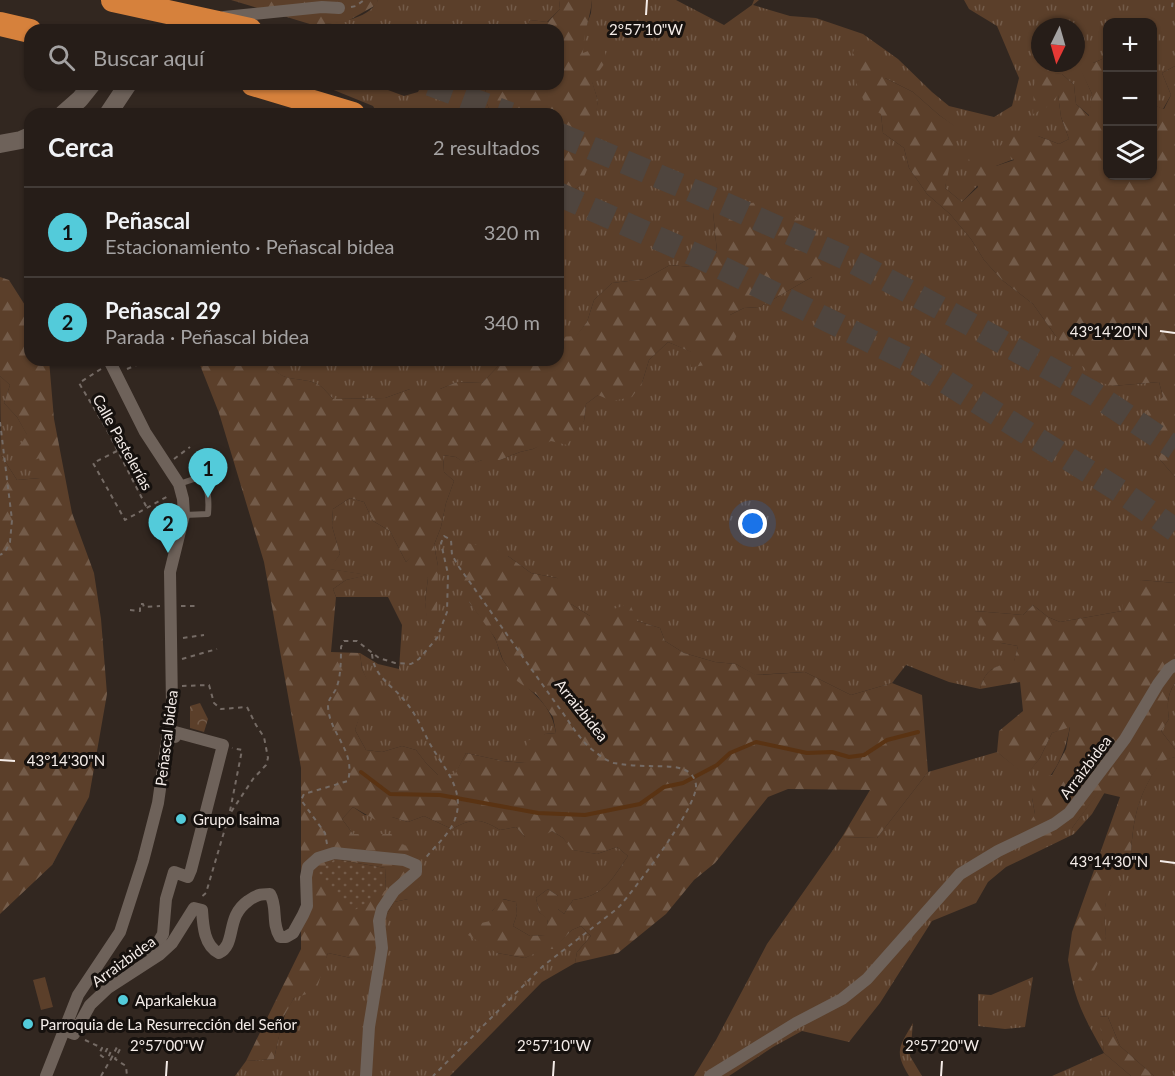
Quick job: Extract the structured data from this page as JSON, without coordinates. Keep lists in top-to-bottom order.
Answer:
{
  "streets": {
    "street": ["Arraizbidea", "Peñascal bidea"],
    "path": ["Calle Pastelerías"]
  },
  "crossings": [
    ["Arraizbidea", "Peñascal bidea"]
  ],
  "places": ["Grupo Isaima", "Aparkalekua", "Parroquia de La Resurrección del Señor"],
  "north": "bottom",
  "page": {
    "map_buttons": ["+", "−"],
    "search": "Buscar aquí",
    "heading": ["Cerca", "2 resultados"],
    "list": [
      {
        "mark": "1",
        "name": "Peñascal",
        "note": "Estacionamiento · Peñascal bidea",
        "value": "320 m"
      },
      {
        "mark": "2",
        "name": "Peñascal 29",
        "note": "Parada · Peñascal bidea",
        "value": "340 m"
      }
    ],
    "pins": ["1", "2"]
  },
  "coordinates": [
    "2°57'10\"W",
    "43°14'20\"N",
    "43°14'30\"N",
    "2°57'00\"W",
    "2°57'20\"W"
  ]
}
